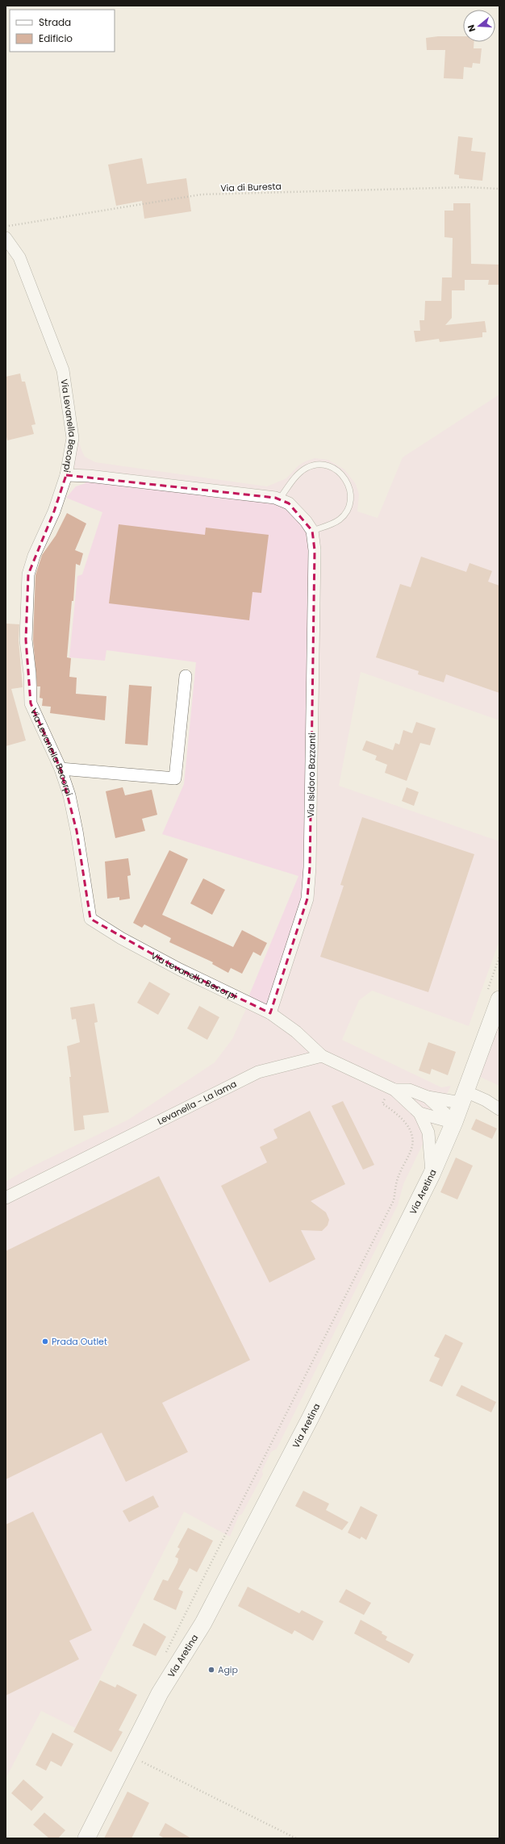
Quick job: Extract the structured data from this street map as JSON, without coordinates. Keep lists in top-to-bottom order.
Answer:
{
  "streets": {
    "street": [
      "Via Levanella Becorpi",
      "Via Isidoro Bazzanti",
      "Levanella - La lama",
      "Via Aretina"
    ],
    "path": ["Via di Buresta"]
  },
  "crossings": [
    ["Via Levanella Becorpi", "Via Isidoro Bazzanti"],
    ["Via Levanella Becorpi", "Levanella - La lama"]
  ],
  "places": ["Prada Outlet", "Agip"],
  "legend": ["Strada", "Edificio"],
  "north": "left"
}
